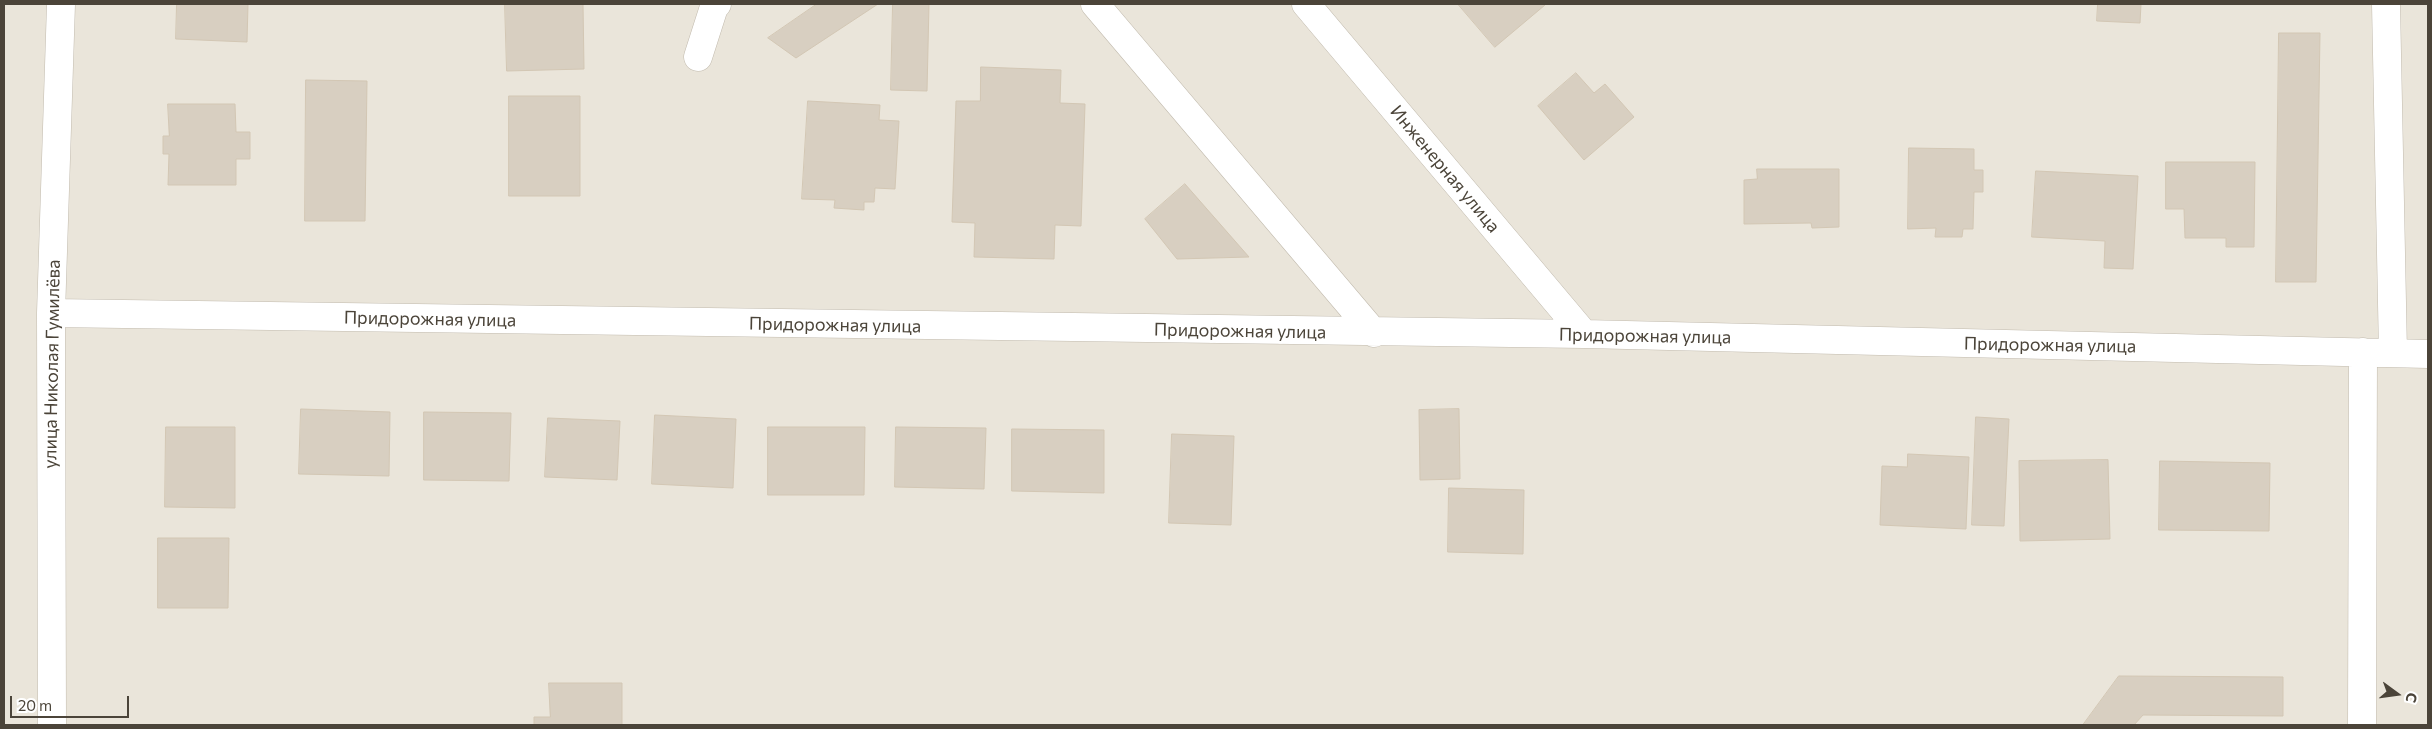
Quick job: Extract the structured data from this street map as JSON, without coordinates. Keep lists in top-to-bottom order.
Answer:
{
  "streets": {
    "street": ["Инженерная улица", "Придорожная улица", "улица Николая Гумилёва"]
  },
  "crossings": [
    ["Инженерная улица", "Придорожная улица"],
    ["Придорожная улица", "улица Николая Гумилёва"]
  ],
  "scale_bar": "20 m",
  "north": "right"
}
